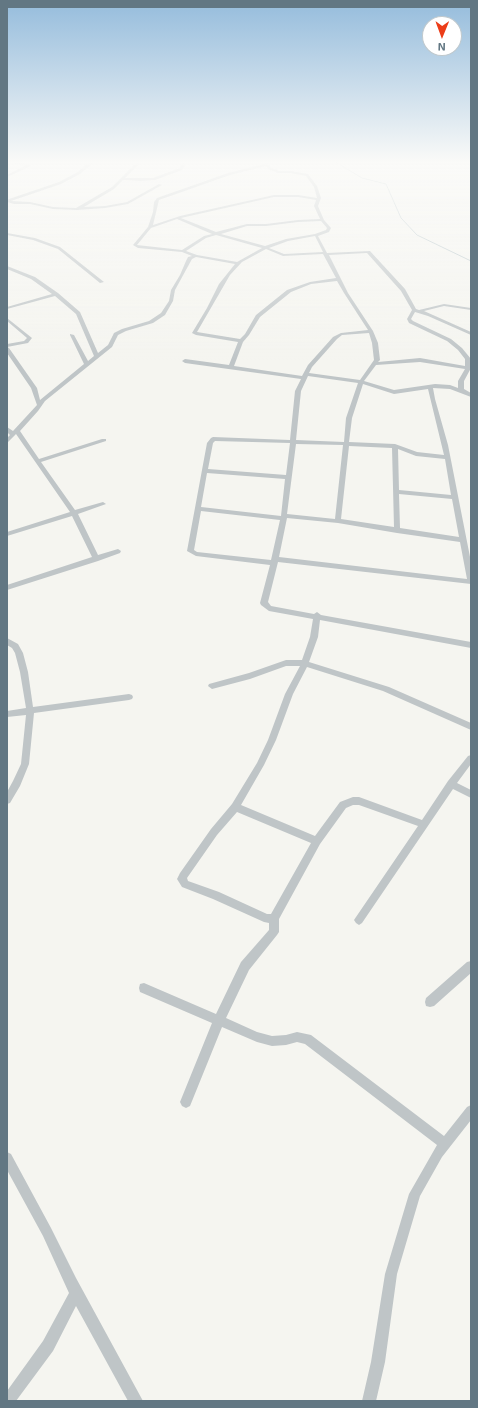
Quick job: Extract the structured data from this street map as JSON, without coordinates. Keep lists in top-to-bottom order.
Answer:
{
  "north": "bottom"
}
